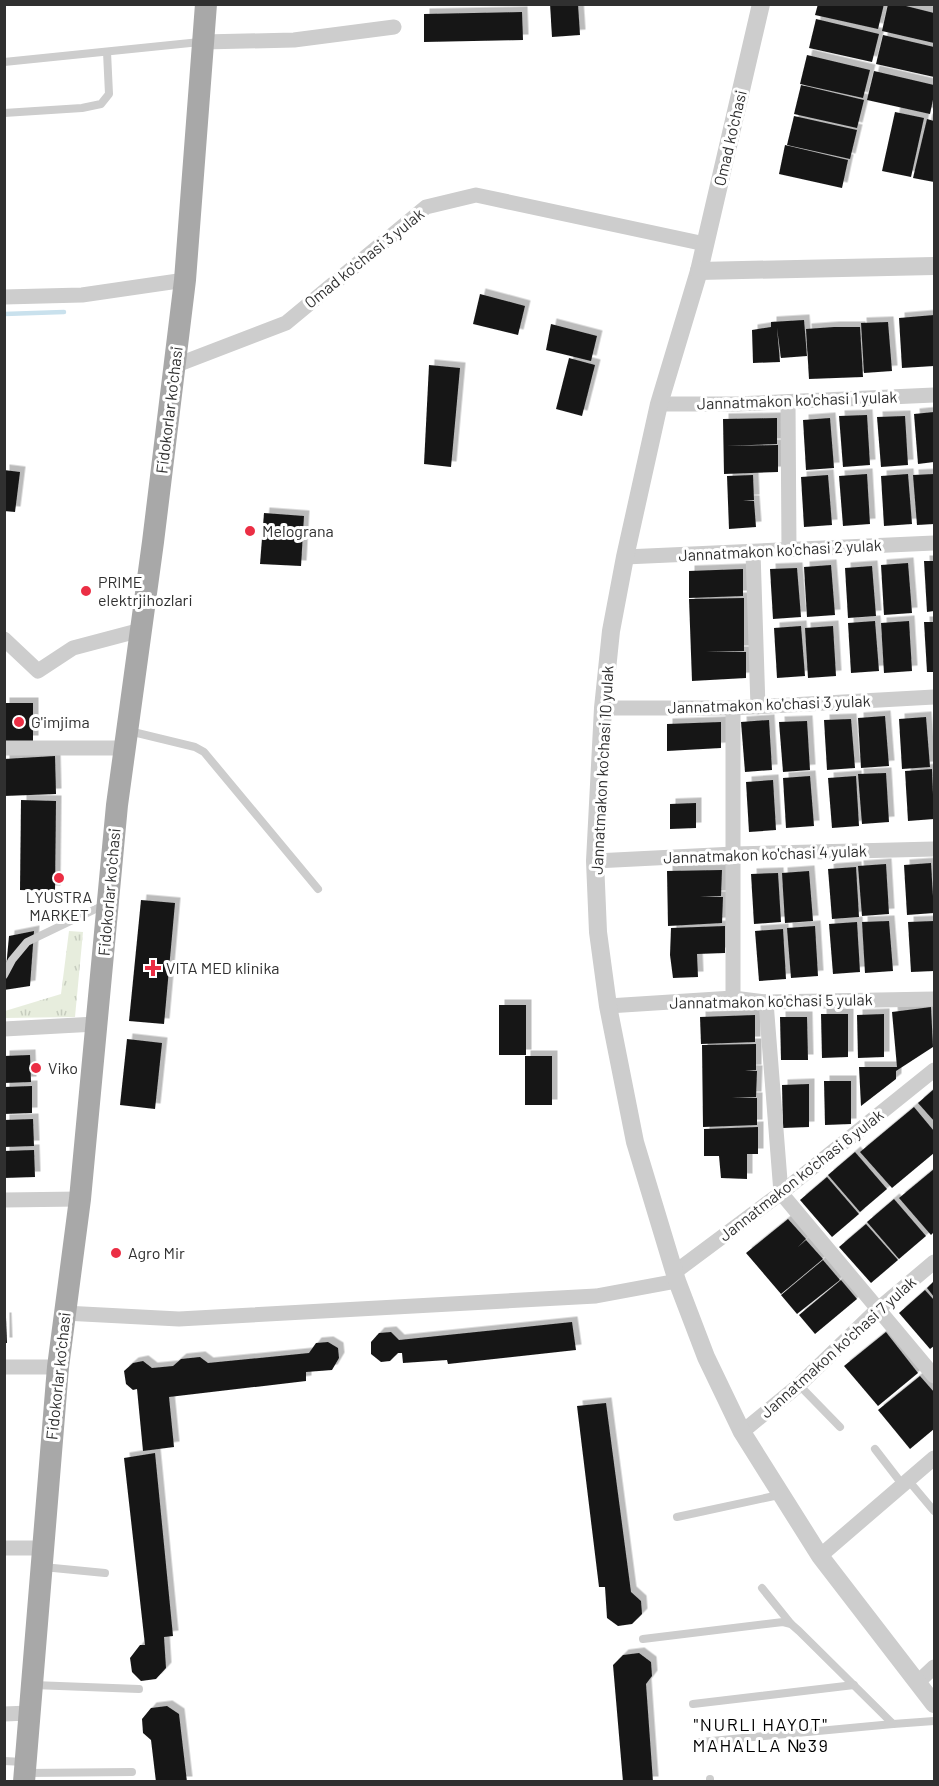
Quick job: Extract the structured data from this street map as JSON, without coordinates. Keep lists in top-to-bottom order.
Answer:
{
  "streets": {
    "main road": ["Fidokorlar ko'chasi"],
    "street": [
      "Omad ko'chasi",
      "Omad ko'chasi 3 yulak",
      "Jannatmakon ko'chasi 1 yulak",
      "Jannatmakon ko'chasi 2 yulak",
      "Jannatmakon ko'chasi 3 yulak",
      "Jannatmakon ko'chasi 10 yulak",
      "Jannatmakon ko'chasi 4 yulak",
      "Jannatmakon ko'chasi 5 yulak",
      "Jannatmakon ko'chasi 6 yulak",
      "Jannatmakon ko'chasi 7 yulak"
    ]
  },
  "crossings": [
    ["Omad ko'chasi", "Omad ko'chasi 3 yulak"],
    ["Omad ko'chasi", "Jannatmakon ko'chasi 10 yulak"],
    ["Omad ko'chasi 3 yulak", "Fidokorlar ko'chasi"],
    ["Jannatmakon ko'chasi 1 yulak", "Jannatmakon ko'chasi 10 yulak"],
    ["Jannatmakon ko'chasi 2 yulak", "Jannatmakon ko'chasi 10 yulak"],
    ["Jannatmakon ko'chasi 3 yulak", "Jannatmakon ko'chasi 10 yulak"],
    ["Jannatmakon ko'chasi 10 yulak", "Jannatmakon ko'chasi 4 yulak"],
    ["Jannatmakon ko'chasi 10 yulak", "Jannatmakon ko'chasi 5 yulak"],
    ["Jannatmakon ko'chasi 10 yulak", "Jannatmakon ko'chasi 6 yulak"],
    ["Jannatmakon ko'chasi 10 yulak", "Jannatmakon ko'chasi 7 yulak"]
  ],
  "districts": ["\"NURLI HAYOT\" MAHALLA №39"],
  "places": {
    "other": [
      "Melograna",
      "PRIME elektrjihozlari",
      "G'imjima",
      "LYUSTRA MARKET",
      "Viko",
      "Agro Mir"
    ],
    "health": ["VITA MED klinika"]
  }
}
